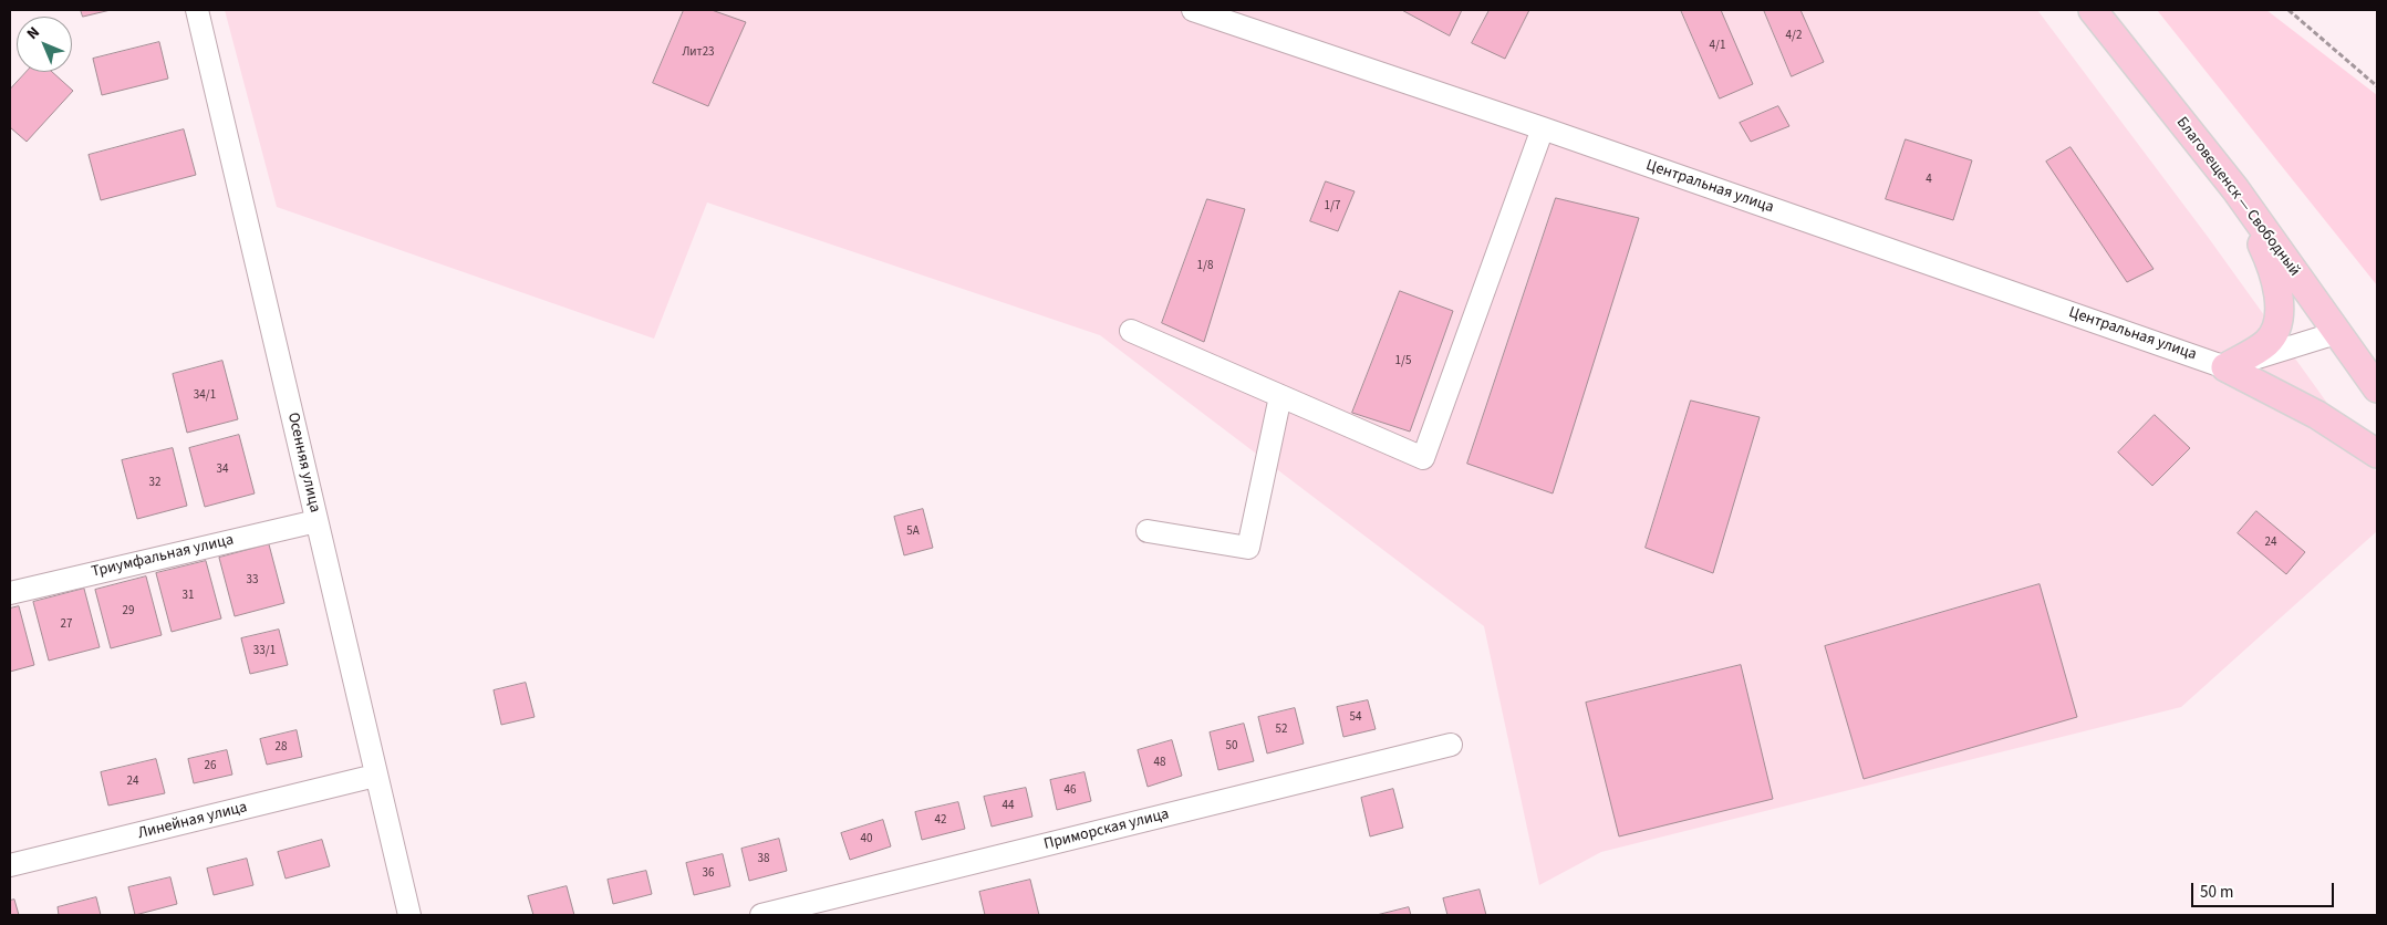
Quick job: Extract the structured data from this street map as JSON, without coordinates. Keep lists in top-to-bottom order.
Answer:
{
  "streets": {
    "main road": ["Благовещенск — Свободный"],
    "street": [
      "Центральная улица",
      "Осенняя улица",
      "Триумфальная улица",
      "Линейная улица",
      "Приморская улица"
    ]
  },
  "crossings": [
    ["Осенняя улица", "Триумфальная улица"],
    ["Осенняя улица", "Линейная улица"]
  ],
  "house_numbers": [
    "4/2",
    "4/1",
    "Лит23",
    "4",
    "1/7",
    "1/8",
    "1/5",
    "34/1",
    "34",
    "32",
    "5А",
    "24",
    "33",
    "31",
    "29",
    "27",
    "33/1",
    "54",
    "52",
    "50",
    "28",
    "48",
    "26",
    "24",
    "46",
    "44",
    "42",
    "40",
    "38",
    "36"
  ],
  "scale_bar": "50 m",
  "north": "top left"
}
